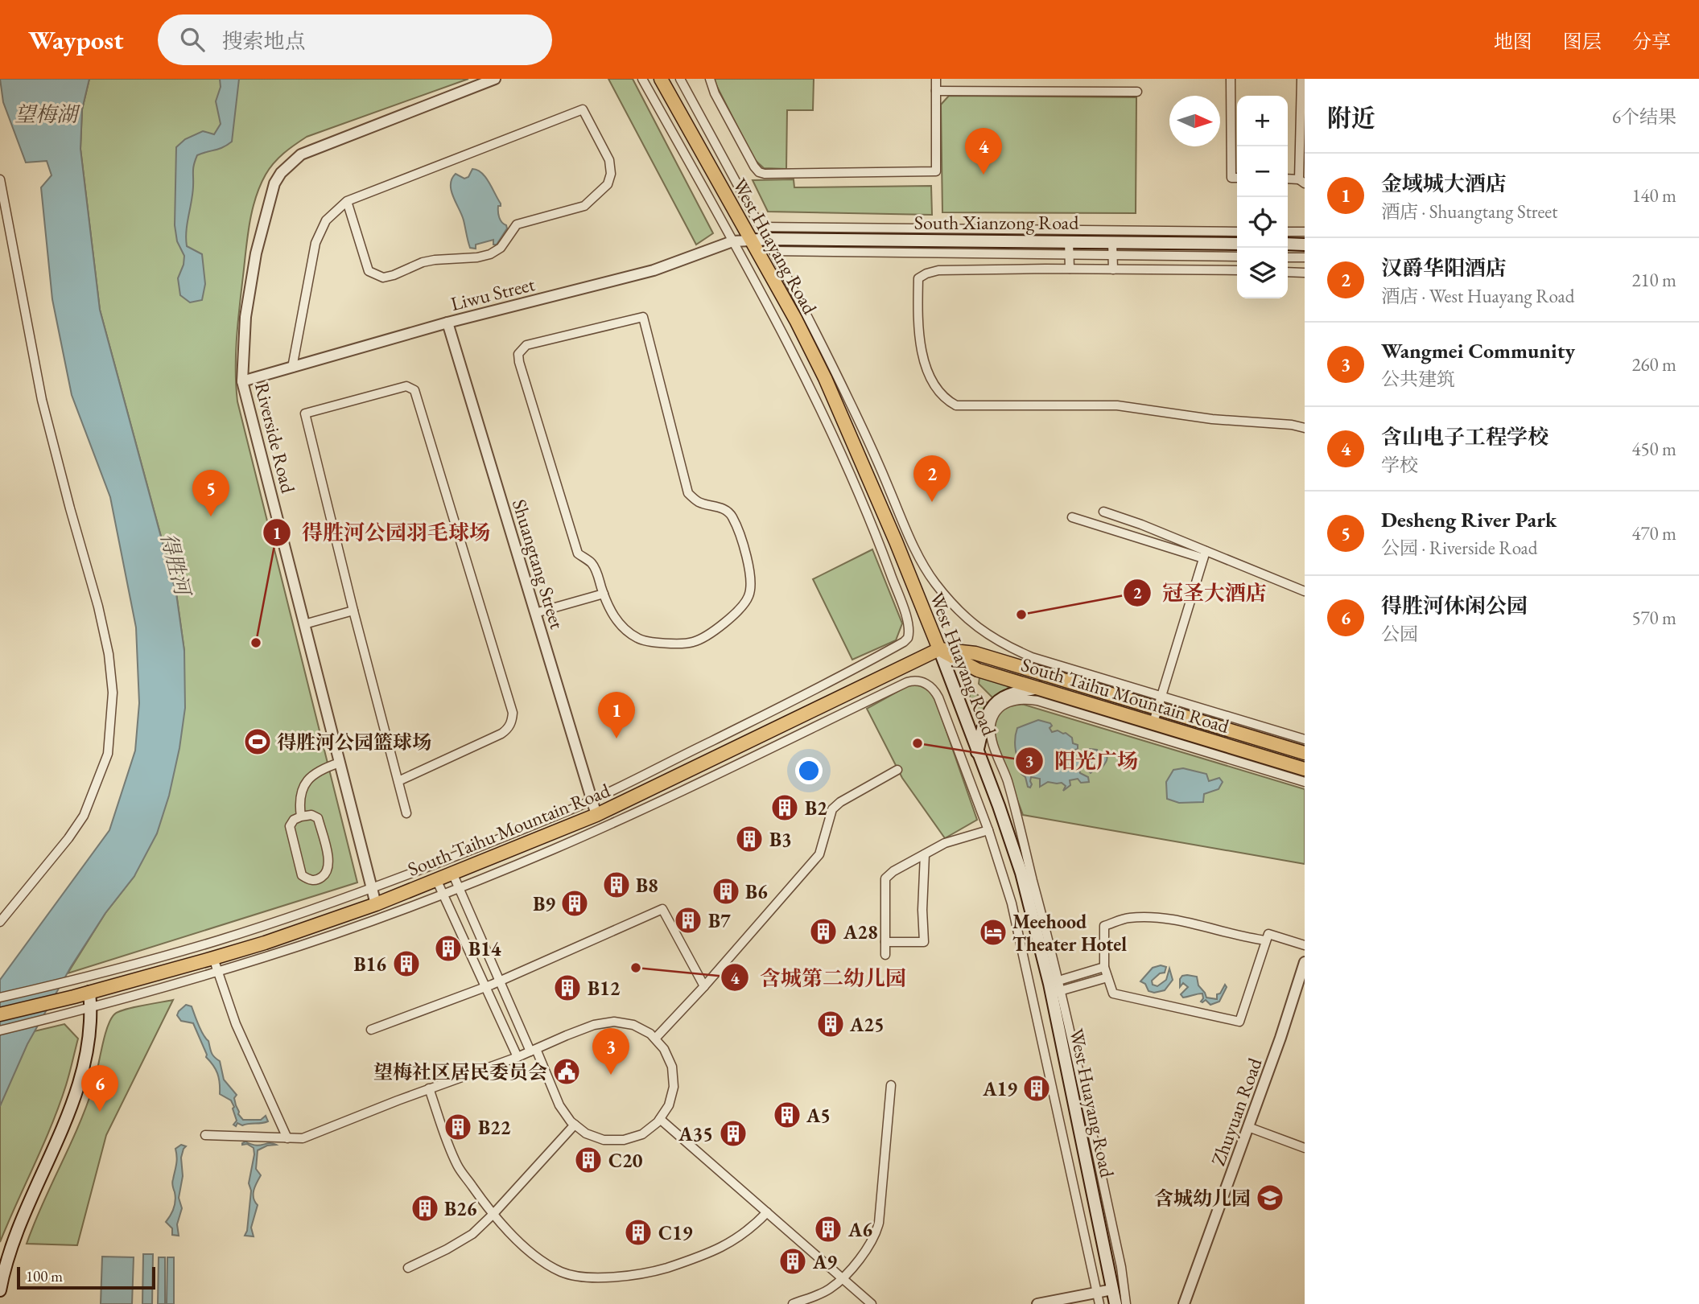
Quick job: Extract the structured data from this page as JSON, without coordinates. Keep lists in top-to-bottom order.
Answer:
{
  "streets": {
    "main road": ["South Xianzong Road", "West Huayang Road", "South Taihu Mountain Road"],
    "street": [
      "Liwu Street",
      "Riverside Road",
      "Shuangtang Street",
      "Zhuyuan Road"
    ]
  },
  "crossings": [
    ["South Xianzong Road", "West Huayang Road"],
    ["South Xianzong Road", "Liwu Street"],
    ["West Huayang Road", "Liwu Street"],
    ["West Huayang Road", "South Taihu Mountain Road"],
    ["Liwu Street", "Riverside Road"],
    ["Liwu Street", "Shuangtang Street"],
    ["Riverside Road", "South Taihu Mountain Road"],
    ["Shuangtang Street", "South Taihu Mountain Road"]
  ],
  "water": ["望梅湖", "得胜河"],
  "places": {
    "other": [
      "冠圣大酒店",
      "得胜河公园羽毛球场",
      "阳光广场",
      "含城第二幼儿园"
    ],
    "sports": ["得胜河公园篮球场"],
    "building": [
      "B2",
      "B3",
      "B8",
      "B6",
      "B9",
      "B7",
      "A28",
      "B14",
      "B16",
      "B12",
      "A25",
      "A19",
      "A5",
      "B22",
      "A35",
      "C20",
      "B26",
      "A6",
      "C19",
      "A9"
    ],
    "hotel": ["Meehood Theater Hotel"],
    "public building": ["望梅社区居民委员会"],
    "school or university": ["含城幼儿园"]
  },
  "scale_bar": "100 m",
  "north": "right",
  "page": {
    "header": "Waypost",
    "search": "搜索地点",
    "nav": ["地图", "图层", "分享"],
    "heading": ["附近", "6个结果"],
    "map_buttons": ["+", "−"],
    "pins": [
      "4",
      "2",
      "5",
      "1",
      "3",
      "6"
    ],
    "list": [
      {
        "mark": "1",
        "name": "金域城大酒店",
        "note": "酒店 · Shuangtang Street",
        "value": "140 m"
      },
      {
        "mark": "2",
        "name": "汉爵华阳酒店",
        "note": "酒店 · West Huayang Road",
        "value": "210 m"
      },
      {
        "mark": "3",
        "name": "Wangmei Community",
        "note": "公共建筑",
        "value": "260 m"
      },
      {
        "mark": "4",
        "name": "含山电子工程学校",
        "note": "学校",
        "value": "450 m"
      },
      {
        "mark": "5",
        "name": "Desheng River Park",
        "note": "公园 · Riverside Road",
        "value": "470 m"
      },
      {
        "mark": "6",
        "name": "得胜河休闲公园",
        "note": "公园",
        "value": "570 m"
      }
    ],
    "scale": "100 m"
  }
}
